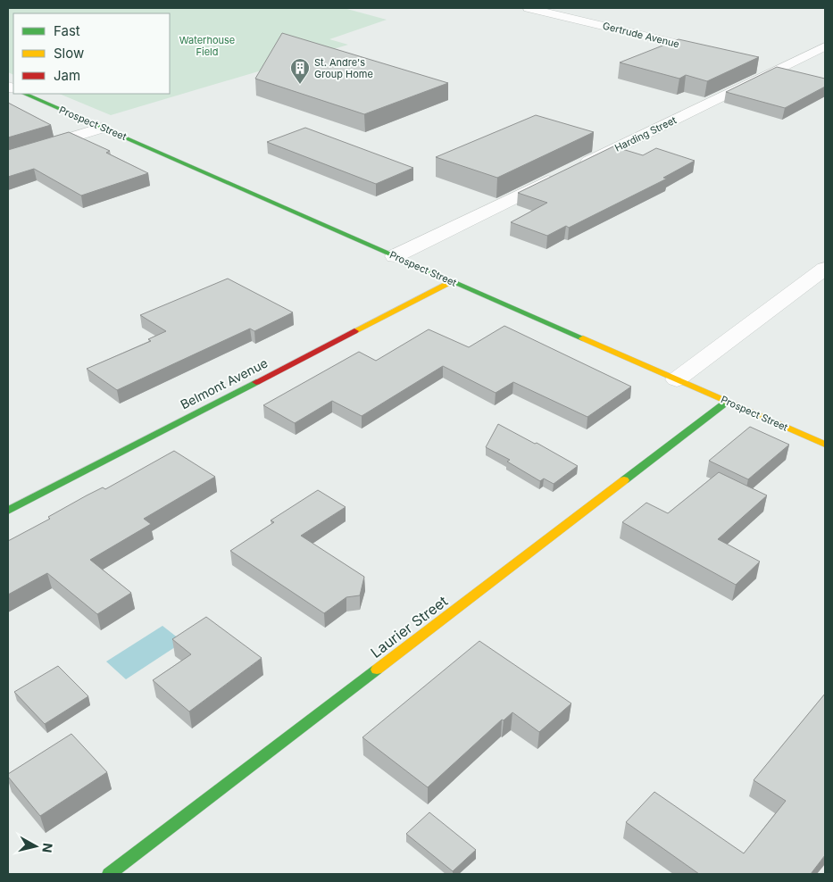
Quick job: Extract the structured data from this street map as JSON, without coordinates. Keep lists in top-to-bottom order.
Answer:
{
  "streets": {
    "street": [
      "Gertrude Avenue",
      "Prospect Street",
      "Harding Street",
      "Belmont Avenue",
      "Laurier Street"
    ]
  },
  "crossings": [
    ["Prospect Street", "Harding Street"],
    ["Prospect Street", "Belmont Avenue"],
    ["Prospect Street", "Laurier Street"]
  ],
  "parks": ["Waterhouse Field"],
  "places": {
    "building": ["St. Andre's Group Home"]
  },
  "legend": ["Fast", "Slow", "Jam"],
  "north": "right"
}
